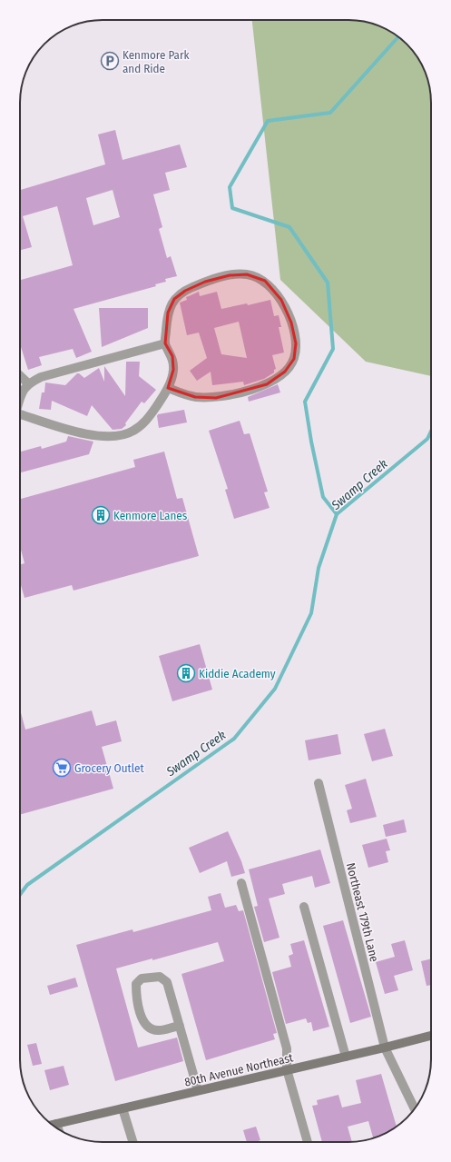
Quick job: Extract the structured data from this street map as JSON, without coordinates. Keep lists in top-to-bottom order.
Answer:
{
  "streets": {
    "main road": ["80th Avenue Northeast"],
    "street": ["Northeast 179th Lane"]
  },
  "crossings": [
    ["Northeast 179th Lane", "80th Avenue Northeast"]
  ],
  "water": ["Swamp Creek"],
  "places": {
    "parking": ["Kenmore Park and Ride"],
    "building": ["Kenmore Lanes", "Kiddie Academy"],
    "supermarket": ["Grocery Outlet"]
  }
}
